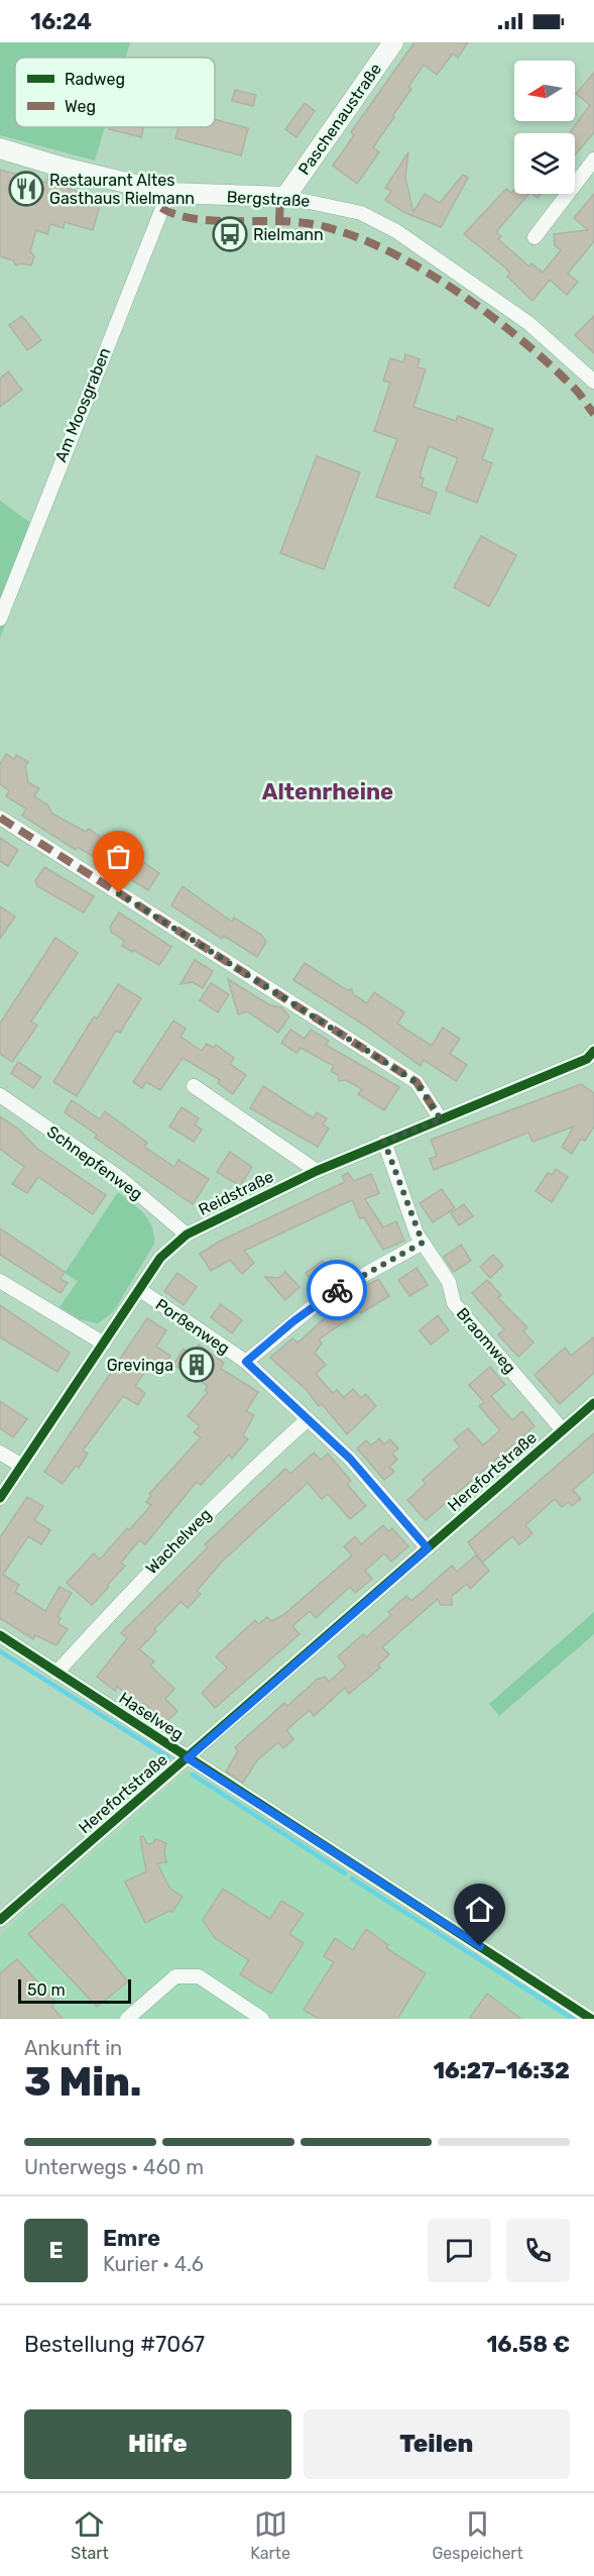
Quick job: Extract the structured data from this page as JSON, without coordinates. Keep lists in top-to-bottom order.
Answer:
{
  "streets": {
    "street": [
      "Paschenaustraße",
      "Bergstraße",
      "Am Moosgraben",
      "Schnepfenweg",
      "Reidstraße",
      "Porßenweg",
      "Braomweg",
      "Herefortstraße",
      "Wachelweg",
      "Haselweg"
    ]
  },
  "crossings": [
    ["Paschenaustraße", "Bergstraße"],
    ["Bergstraße", "Am Moosgraben"],
    ["Schnepfenweg", "Reidstraße"],
    ["Reidstraße", "Porßenweg"],
    ["Reidstraße", "Braomweg"],
    ["Porßenweg", "Braomweg"],
    ["Porßenweg", "Herefortstraße"],
    ["Porßenweg", "Wachelweg"],
    ["Braomweg", "Herefortstraße"],
    ["Herefortstraße", "Haselweg"],
    ["Wachelweg", "Haselweg"]
  ],
  "districts": ["Altenrheine"],
  "places": {
    "restaurant": ["Restaurant Altes Gasthaus Rielmann"],
    "bus stop": ["Rielmann"],
    "building": ["Grevinga"]
  },
  "legend": ["Radweg", "Weg"],
  "scale_bar": "50 m",
  "north": "left",
  "page": {
    "status": "16:24",
    "scale": "50 m",
    "heading": ["3 Min.", "Ankunft in", "16:27–16:32"],
    "panel": [
      "Emre",
      "Kurier · 4.6",
      "Bestellung #7067",
      "16.58 €"
    ],
    "bar": "Unterwegs · 460 m",
    "round": "E",
    "buttons": ["Hilfe", "Teilen"],
    "tabs": ["Start", "Karte", "Gespeichert"]
  }
}
